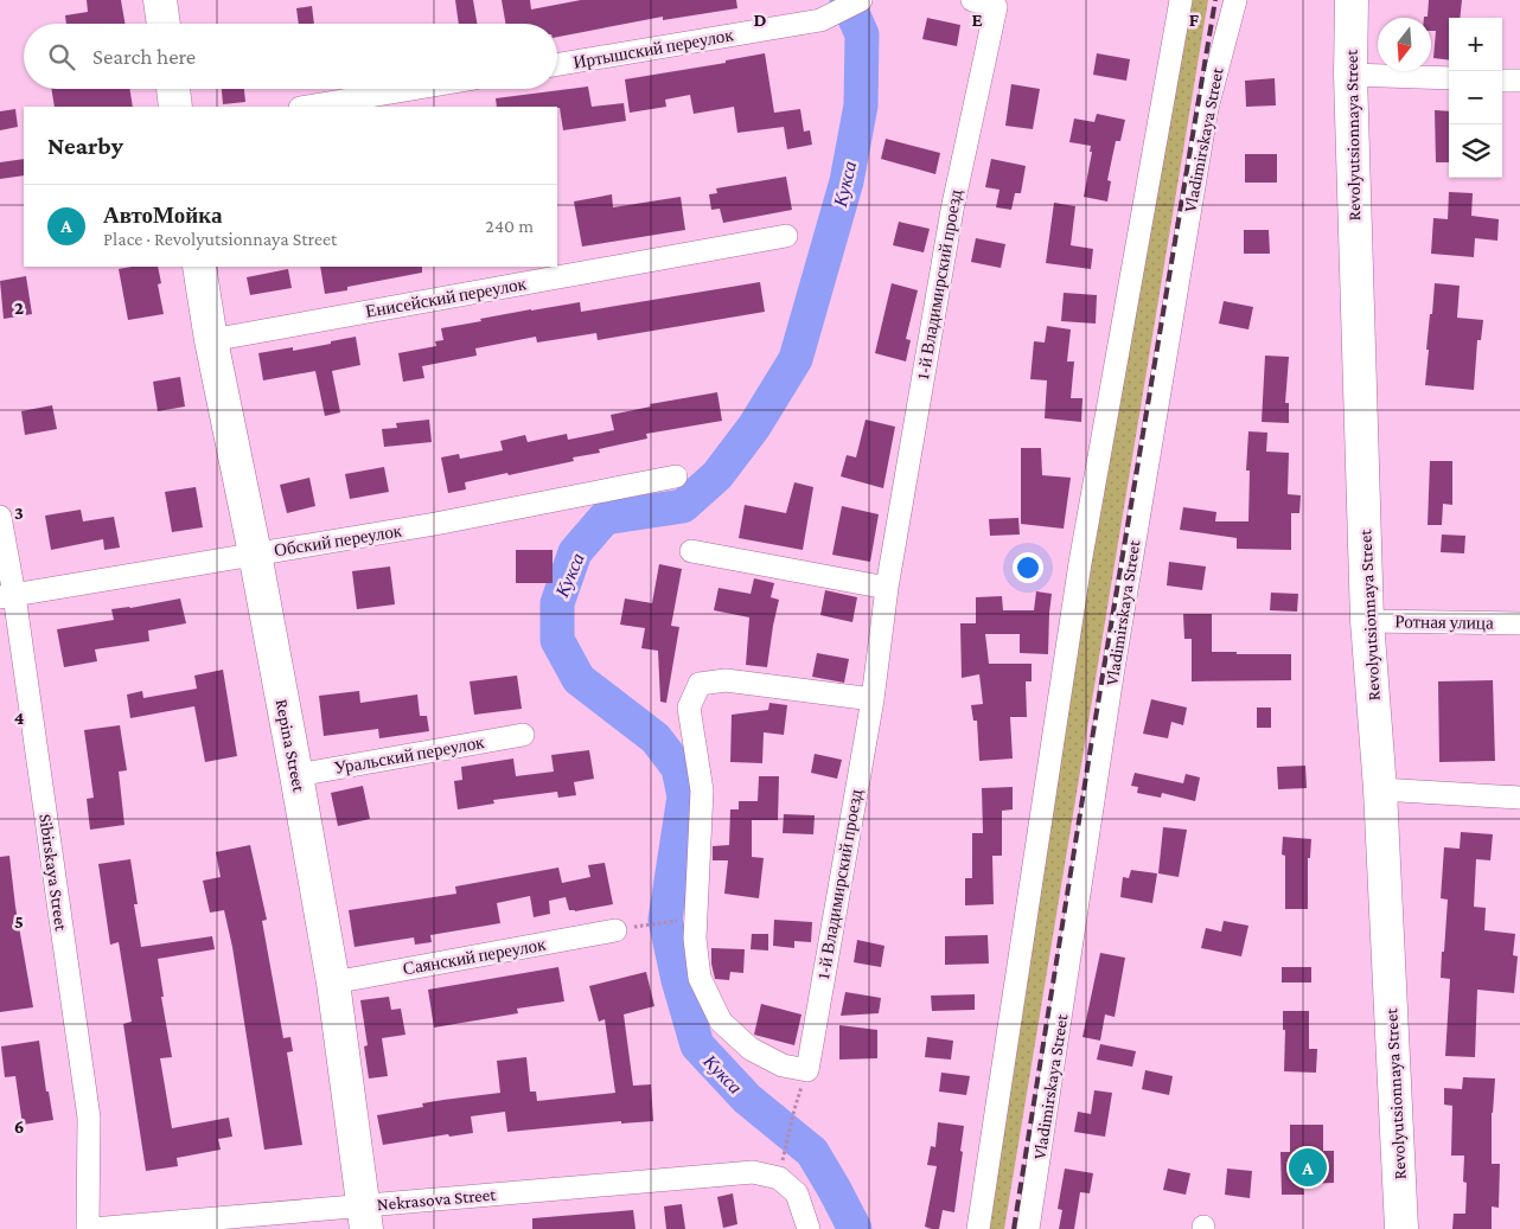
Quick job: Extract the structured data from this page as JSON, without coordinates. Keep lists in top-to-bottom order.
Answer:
{
  "streets": {
    "street": [
      "Иртышский переулок",
      "Revolyutsionnaya Street",
      "Vladimirskaya Street",
      "1-й Владимирский проезд",
      "Енисейский переулок",
      "Обский переулок",
      "Ротная улица",
      "Repina Street",
      "Уральский переулок",
      "Sibirskaya Street",
      "Саянский переулок",
      "Nekrasova Street"
    ]
  },
  "crossings": [
    ["Revolyutsionnaya Street", "Ротная улица"],
    ["Енисейский переулок", "Repina Street"],
    ["Обский переулок", "Repina Street"],
    ["Обский переулок", "Sibirskaya Street"],
    ["Repina Street", "Уральский переулок"],
    ["Repina Street", "Саянский переулок"],
    ["Repina Street", "Nekrasova Street"]
  ],
  "water": ["Кукса"],
  "north": "bottom",
  "page": {
    "map_buttons": ["+", "−"],
    "search": "Search here",
    "heading": "Nearby",
    "list": [
      {
        "mark": "A",
        "name": "АвтоМойка",
        "note": "Place · Revolyutsionnaya Street",
        "value": "240 m"
      }
    ],
    "pins": "A"
  },
  "grid": {
    "columns": ["D", "E", "F"],
    "rows": [
      "2",
      "3",
      "4",
      "5",
      "6"
    ]
  }
}
